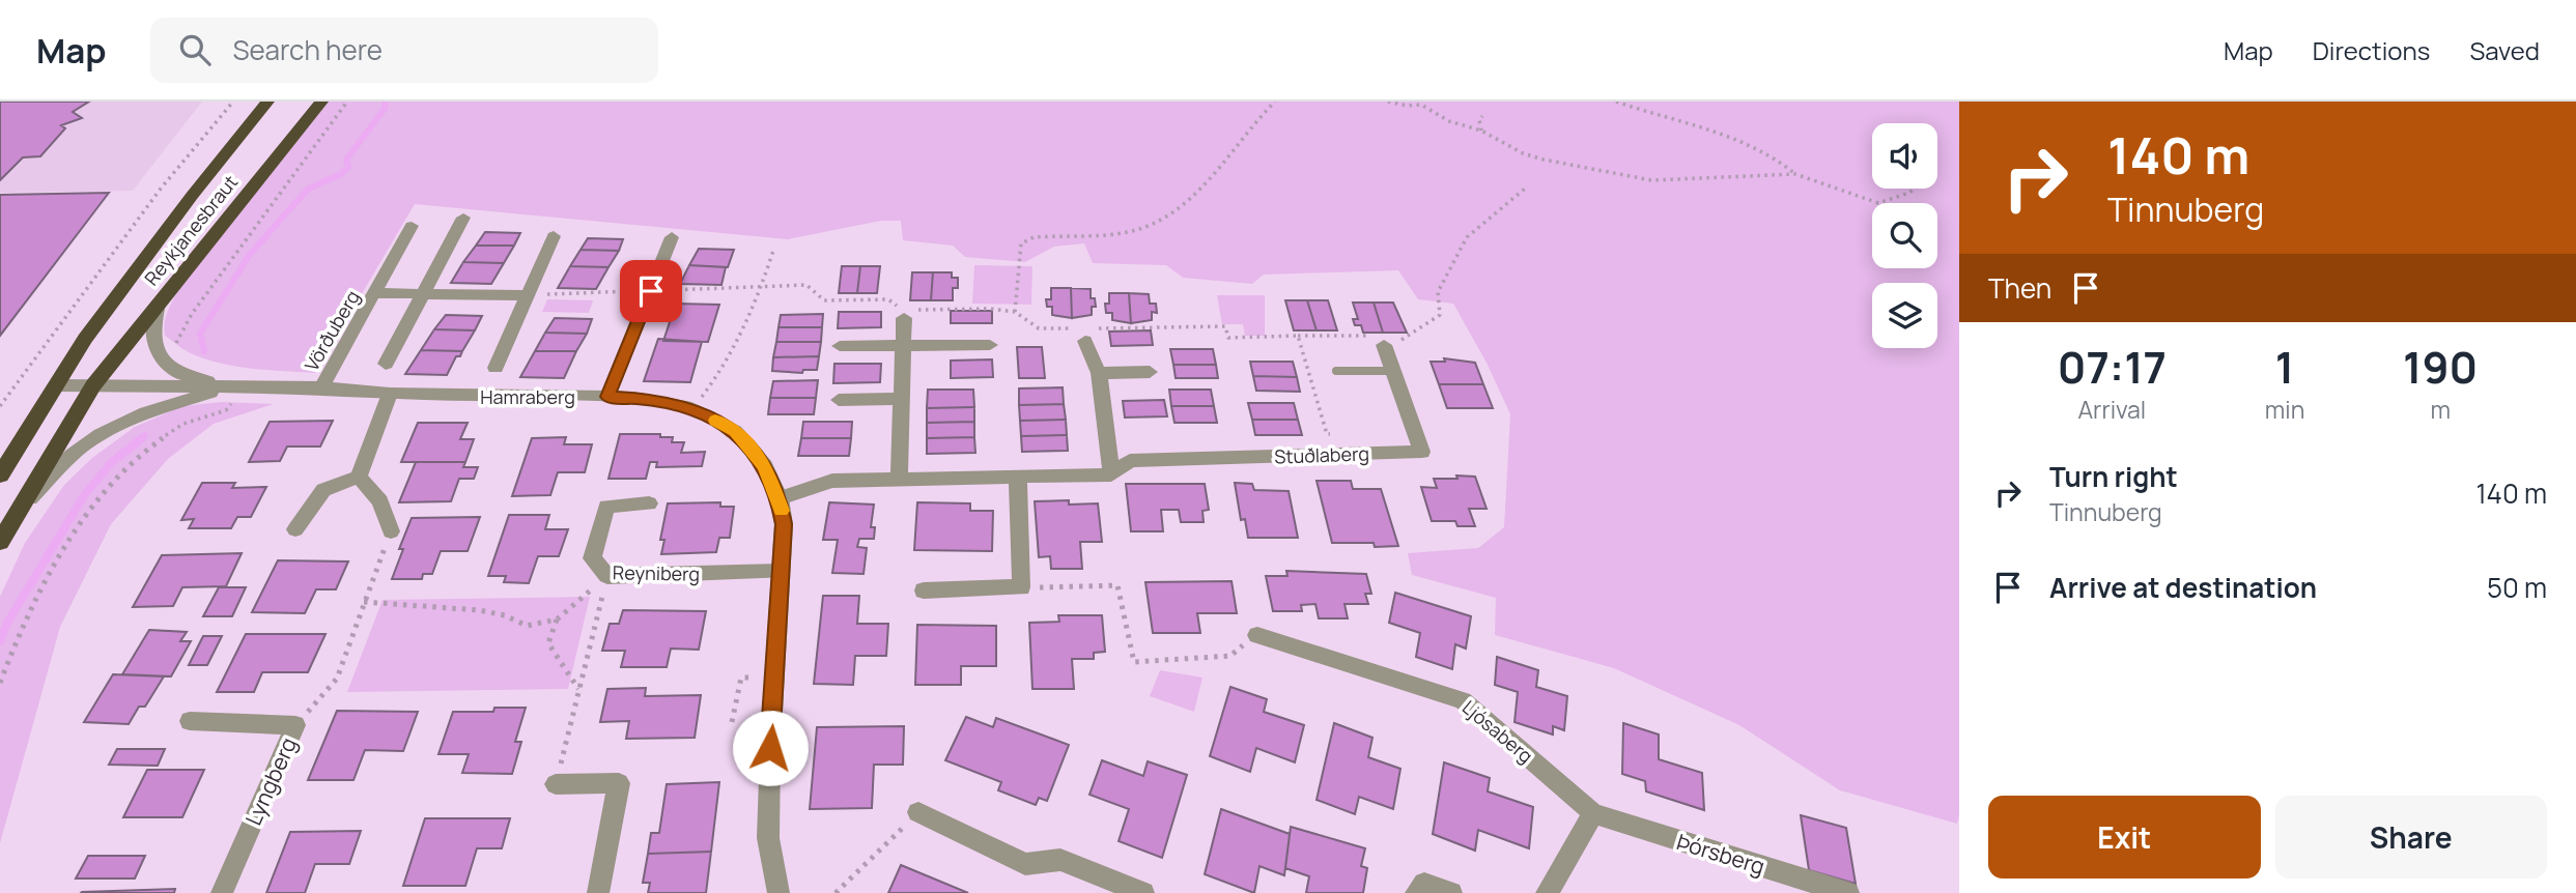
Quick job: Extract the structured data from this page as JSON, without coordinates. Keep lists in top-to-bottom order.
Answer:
{
  "streets": {
    "highway": ["Reykjanesbraut"],
    "street": [
      "Vörðuberg",
      "Hamraberg",
      "Stuðlaberg",
      "Reyniberg",
      "Ljósaberg",
      "Lyngberg",
      "Þórsberg"
    ]
  },
  "crossings": [
    ["Vörðuberg", "Hamraberg"],
    ["Hamraberg", "Stuðlaberg"],
    ["Hamraberg", "Reyniberg"],
    ["Ljósaberg", "Þórsberg"]
  ],
  "page": {
    "header": "Map",
    "search": "Search here",
    "nav": ["Map", "Directions", "Saved"],
    "turn": ["140 m", "Tinnuberg"],
    "then": "Then",
    "eta": [
      "07:17",
      "Arrival",
      "1",
      "min",
      "190",
      "m"
    ],
    "list": [
      {
        "name": "Turn right",
        "note": "Tinnuberg",
        "value": "140 m"
      },
      {
        "name": "Arrive at destination",
        "value": "50 m"
      }
    ],
    "buttons": ["Exit", "Share"]
  }
}
